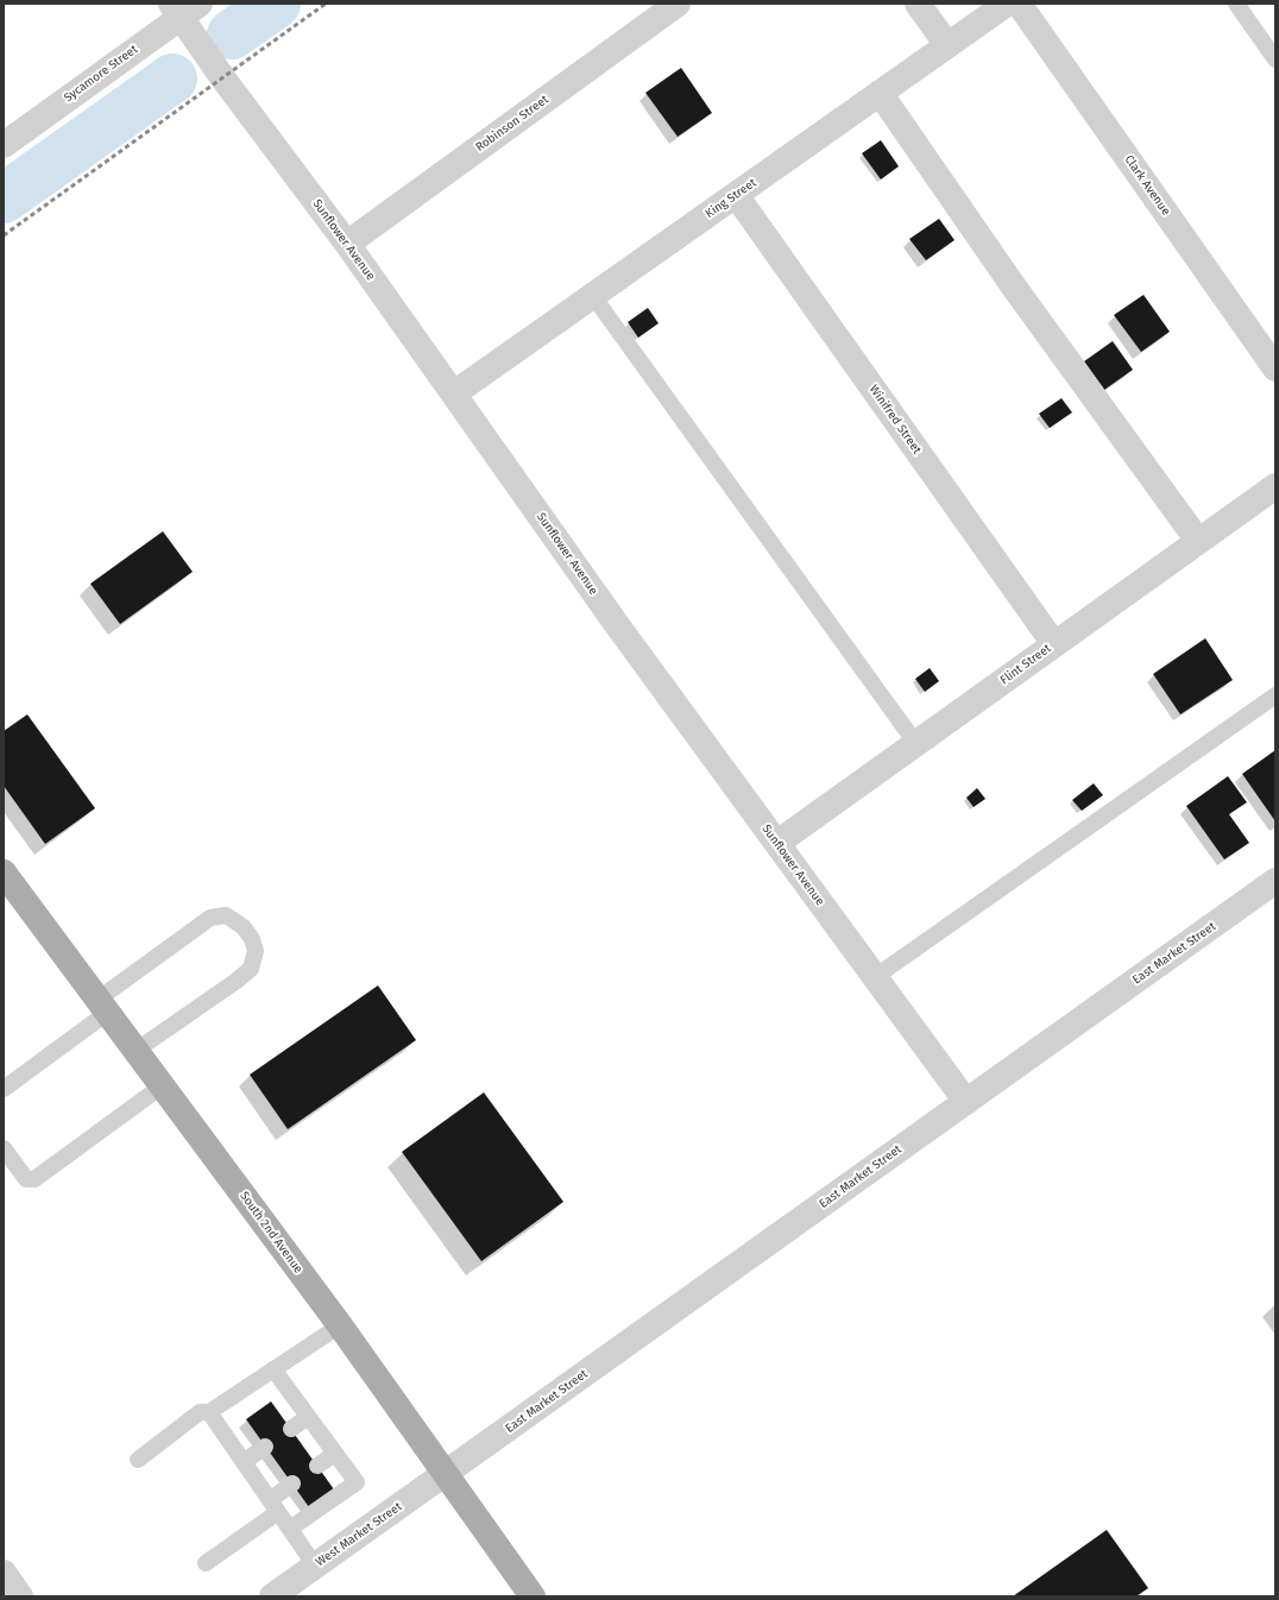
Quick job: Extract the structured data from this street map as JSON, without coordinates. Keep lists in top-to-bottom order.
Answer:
{
  "streets": {
    "main road": ["South 2nd Avenue"],
    "street": [
      "Sycamore Street",
      "Robinson Street",
      "Clark Avenue",
      "King Street",
      "Sunflower Avenue",
      "Winifred Street",
      "Flint Street",
      "East Market Street",
      "West Market Street"
    ]
  },
  "crossings": [
    ["Sycamore Street", "Sunflower Avenue"],
    ["Robinson Street", "Sunflower Avenue"],
    ["King Street", "Sunflower Avenue"],
    ["King Street", "Winifred Street"],
    ["Sunflower Avenue", "Flint Street"],
    ["Sunflower Avenue", "East Market Street"],
    ["Winifred Street", "Flint Street"],
    ["East Market Street", "South 2nd Avenue"],
    ["East Market Street", "West Market Street"],
    ["South 2nd Avenue", "West Market Street"]
  ]
}
